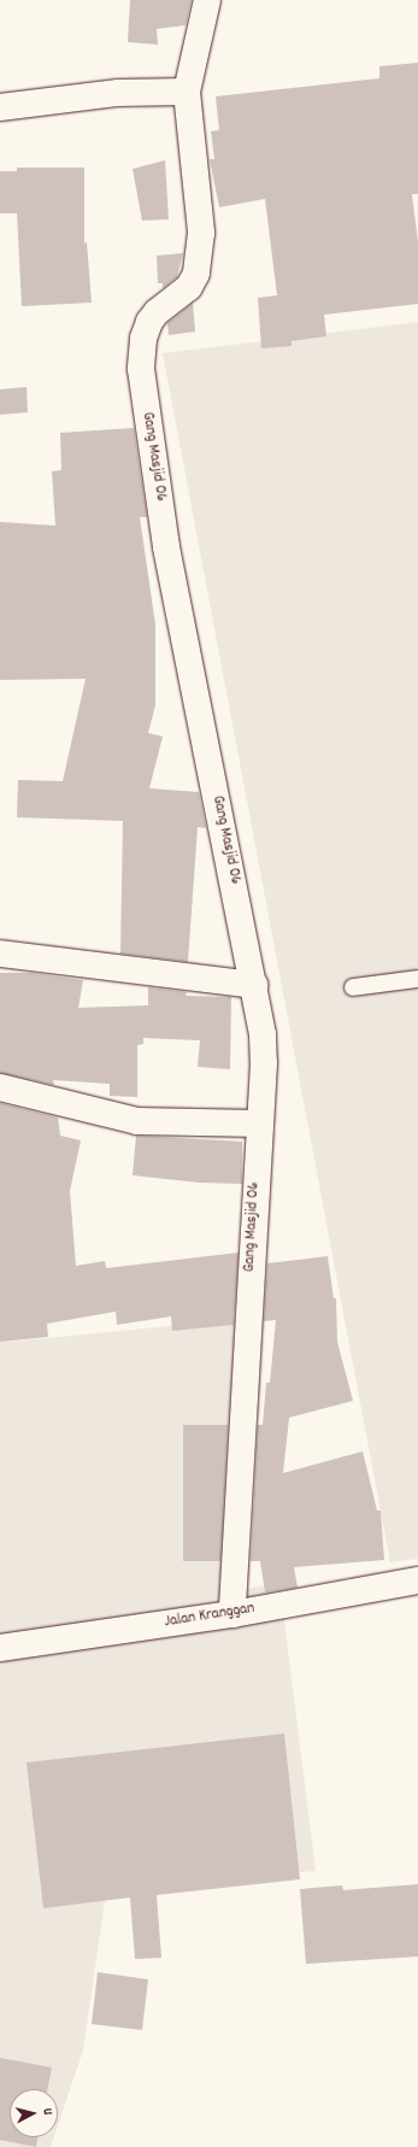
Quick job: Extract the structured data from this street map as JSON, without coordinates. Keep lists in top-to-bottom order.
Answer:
{
  "streets": {
    "street": ["Gang Masjid 06", "Jalan Kranggan"]
  },
  "crossings": [
    ["Gang Masjid 06", "Jalan Kranggan"]
  ],
  "north": "right"
}
